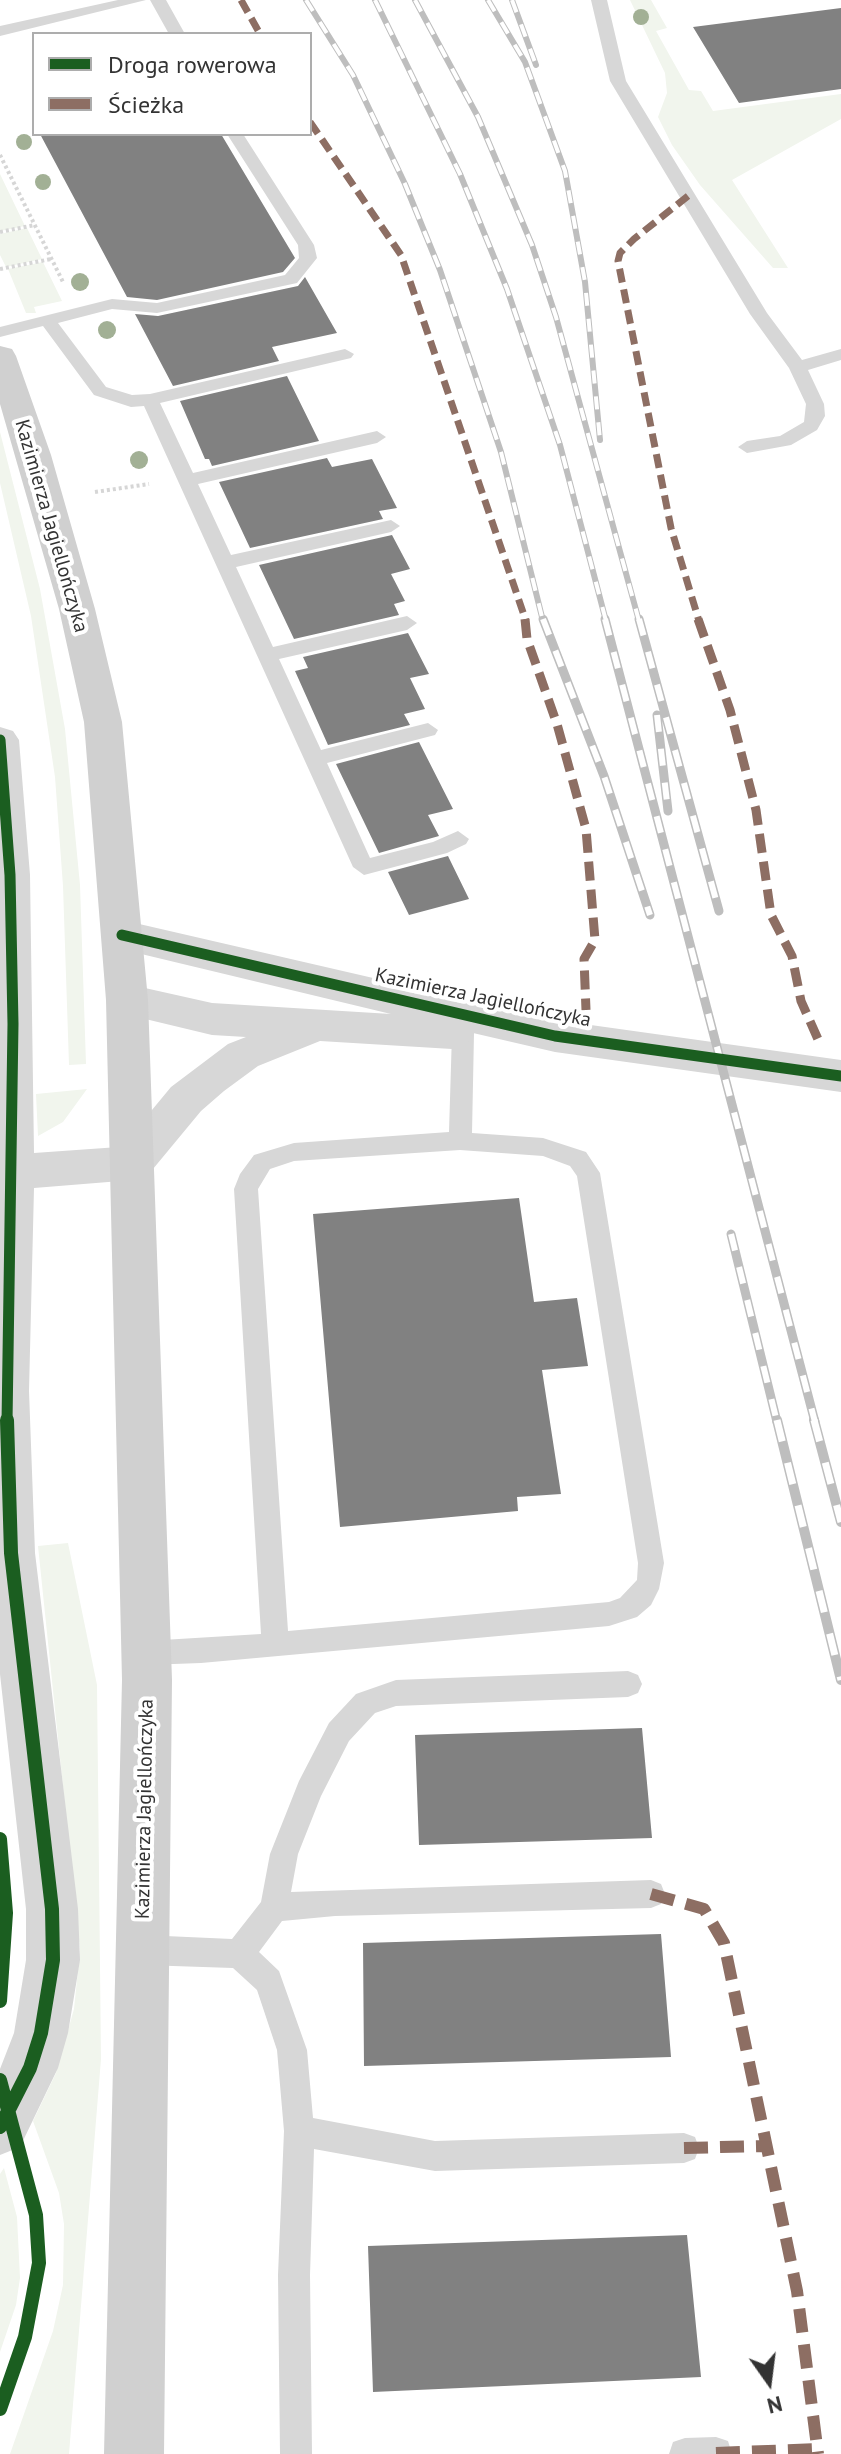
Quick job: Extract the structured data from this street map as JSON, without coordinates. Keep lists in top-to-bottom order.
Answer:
{
  "streets": {
    "main road": ["Kazimierza Jagiellończyka"]
  },
  "legend": ["Droga rowerowa", "Ścieżka"],
  "north": "bottom"
}
